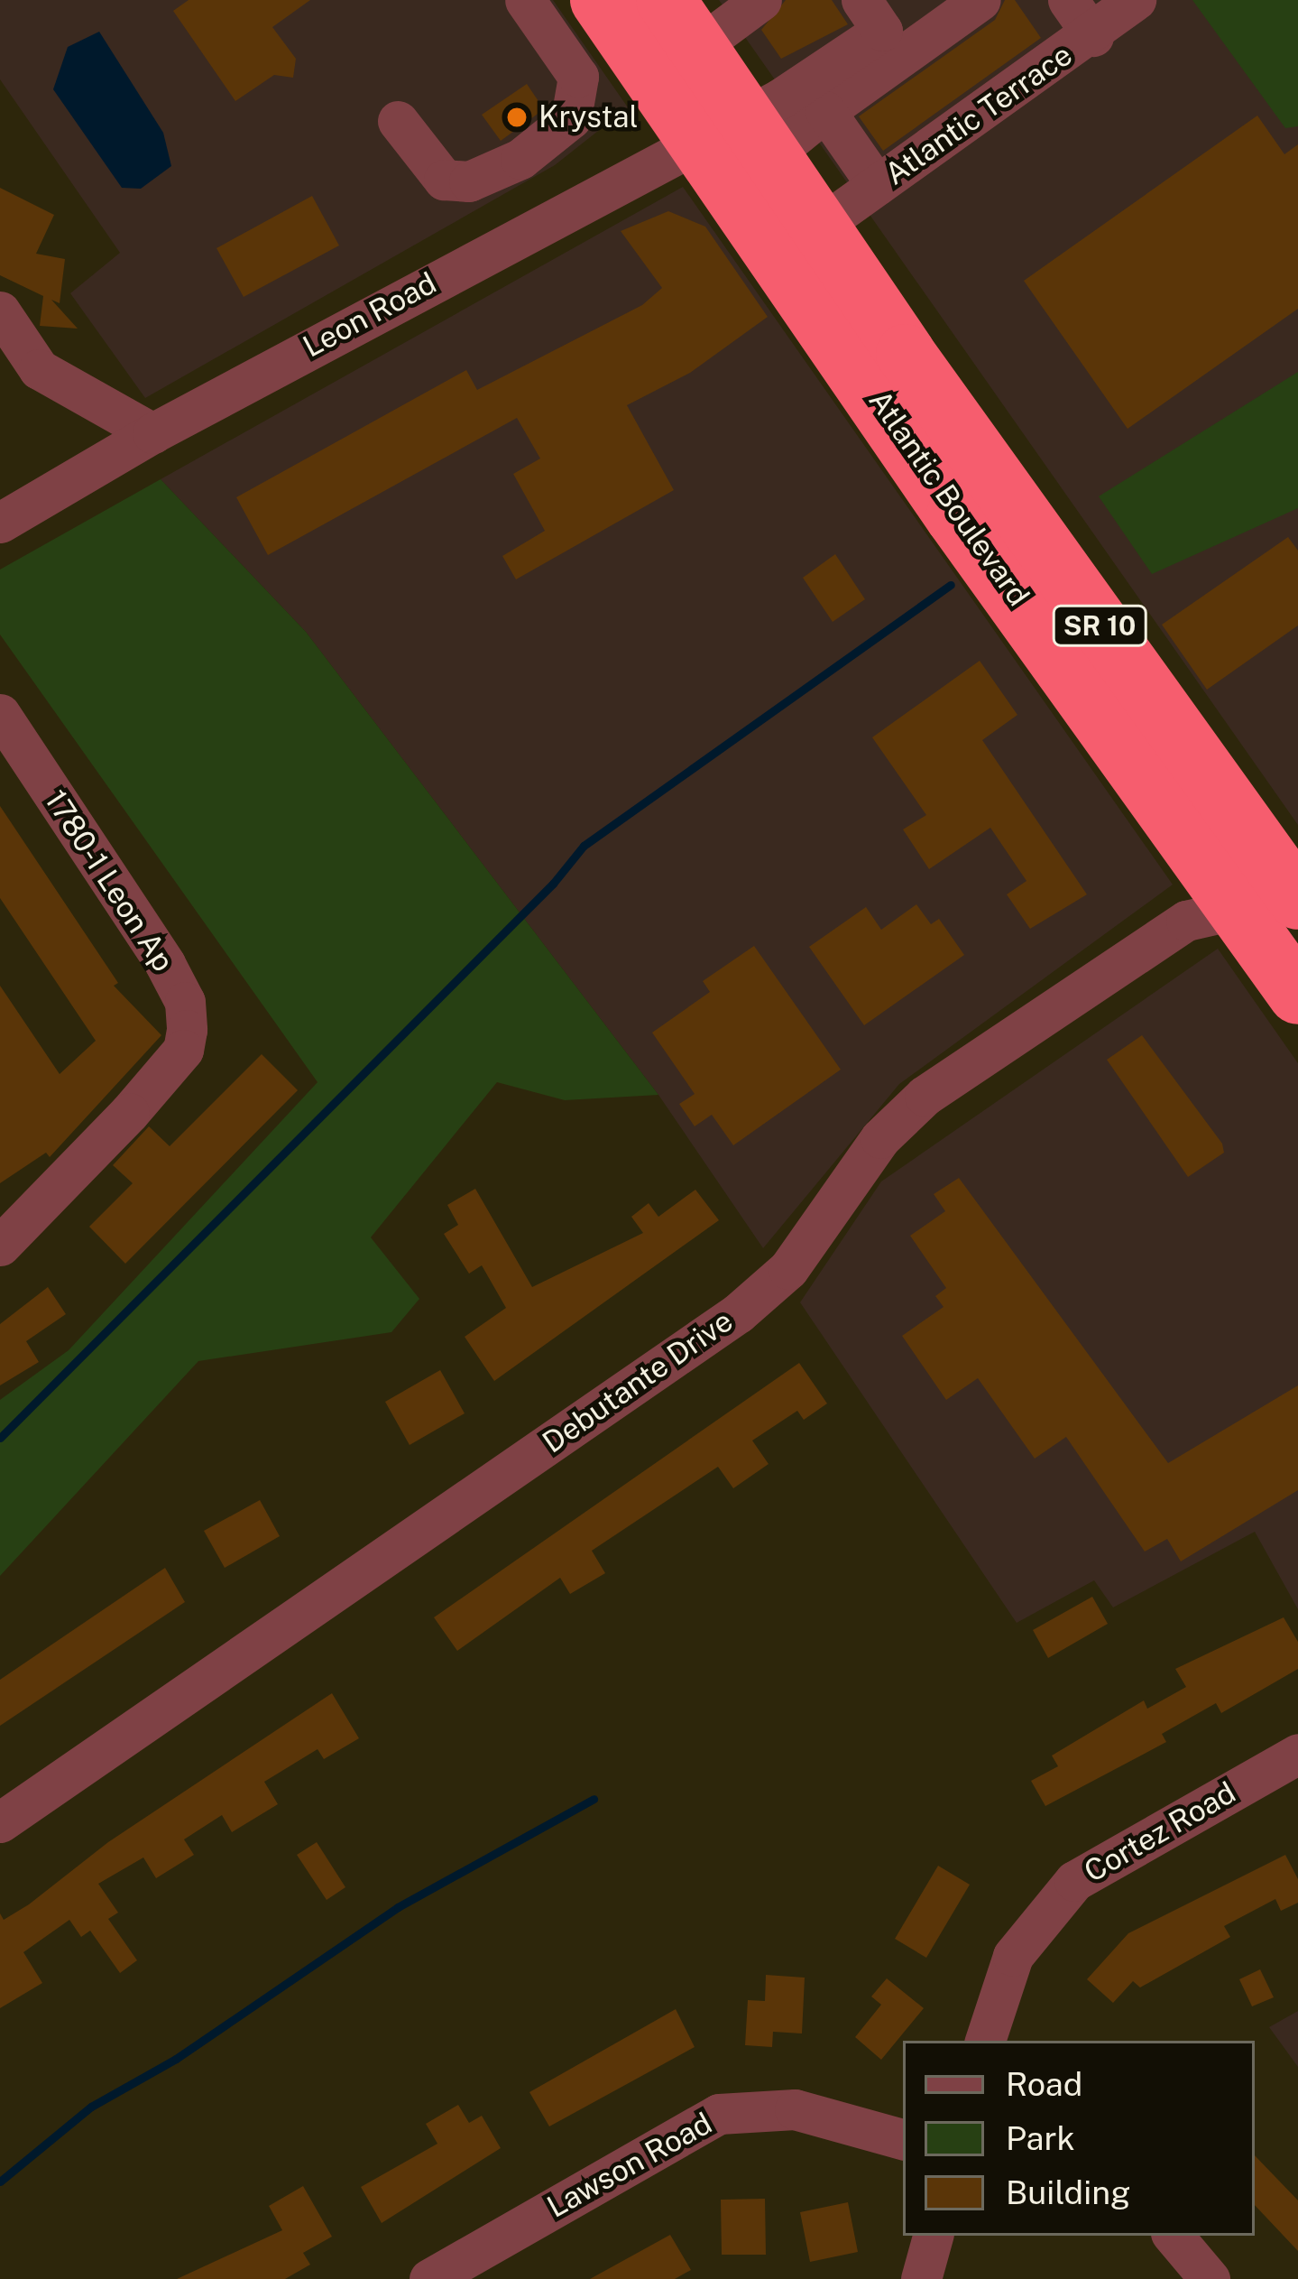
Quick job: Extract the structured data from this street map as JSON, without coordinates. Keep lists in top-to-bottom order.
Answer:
{
  "streets": {
    "highway": ["Atlantic Boulevard", "SR 10"],
    "street": [
      "Atlantic Terrace",
      "Leon Road",
      "1780-1 Leon Ap",
      "Debutante Drive",
      "Cortez Road",
      "Lawson Road"
    ]
  },
  "crossings": [
    ["Atlantic Terrace", "Atlantic Boulevard"],
    ["Leon Road", "Atlantic Boulevard"],
    ["Atlantic Boulevard", "Debutante Drive"]
  ],
  "places": ["Krystal"],
  "legend": ["Road", "Park", "Building"]
}
